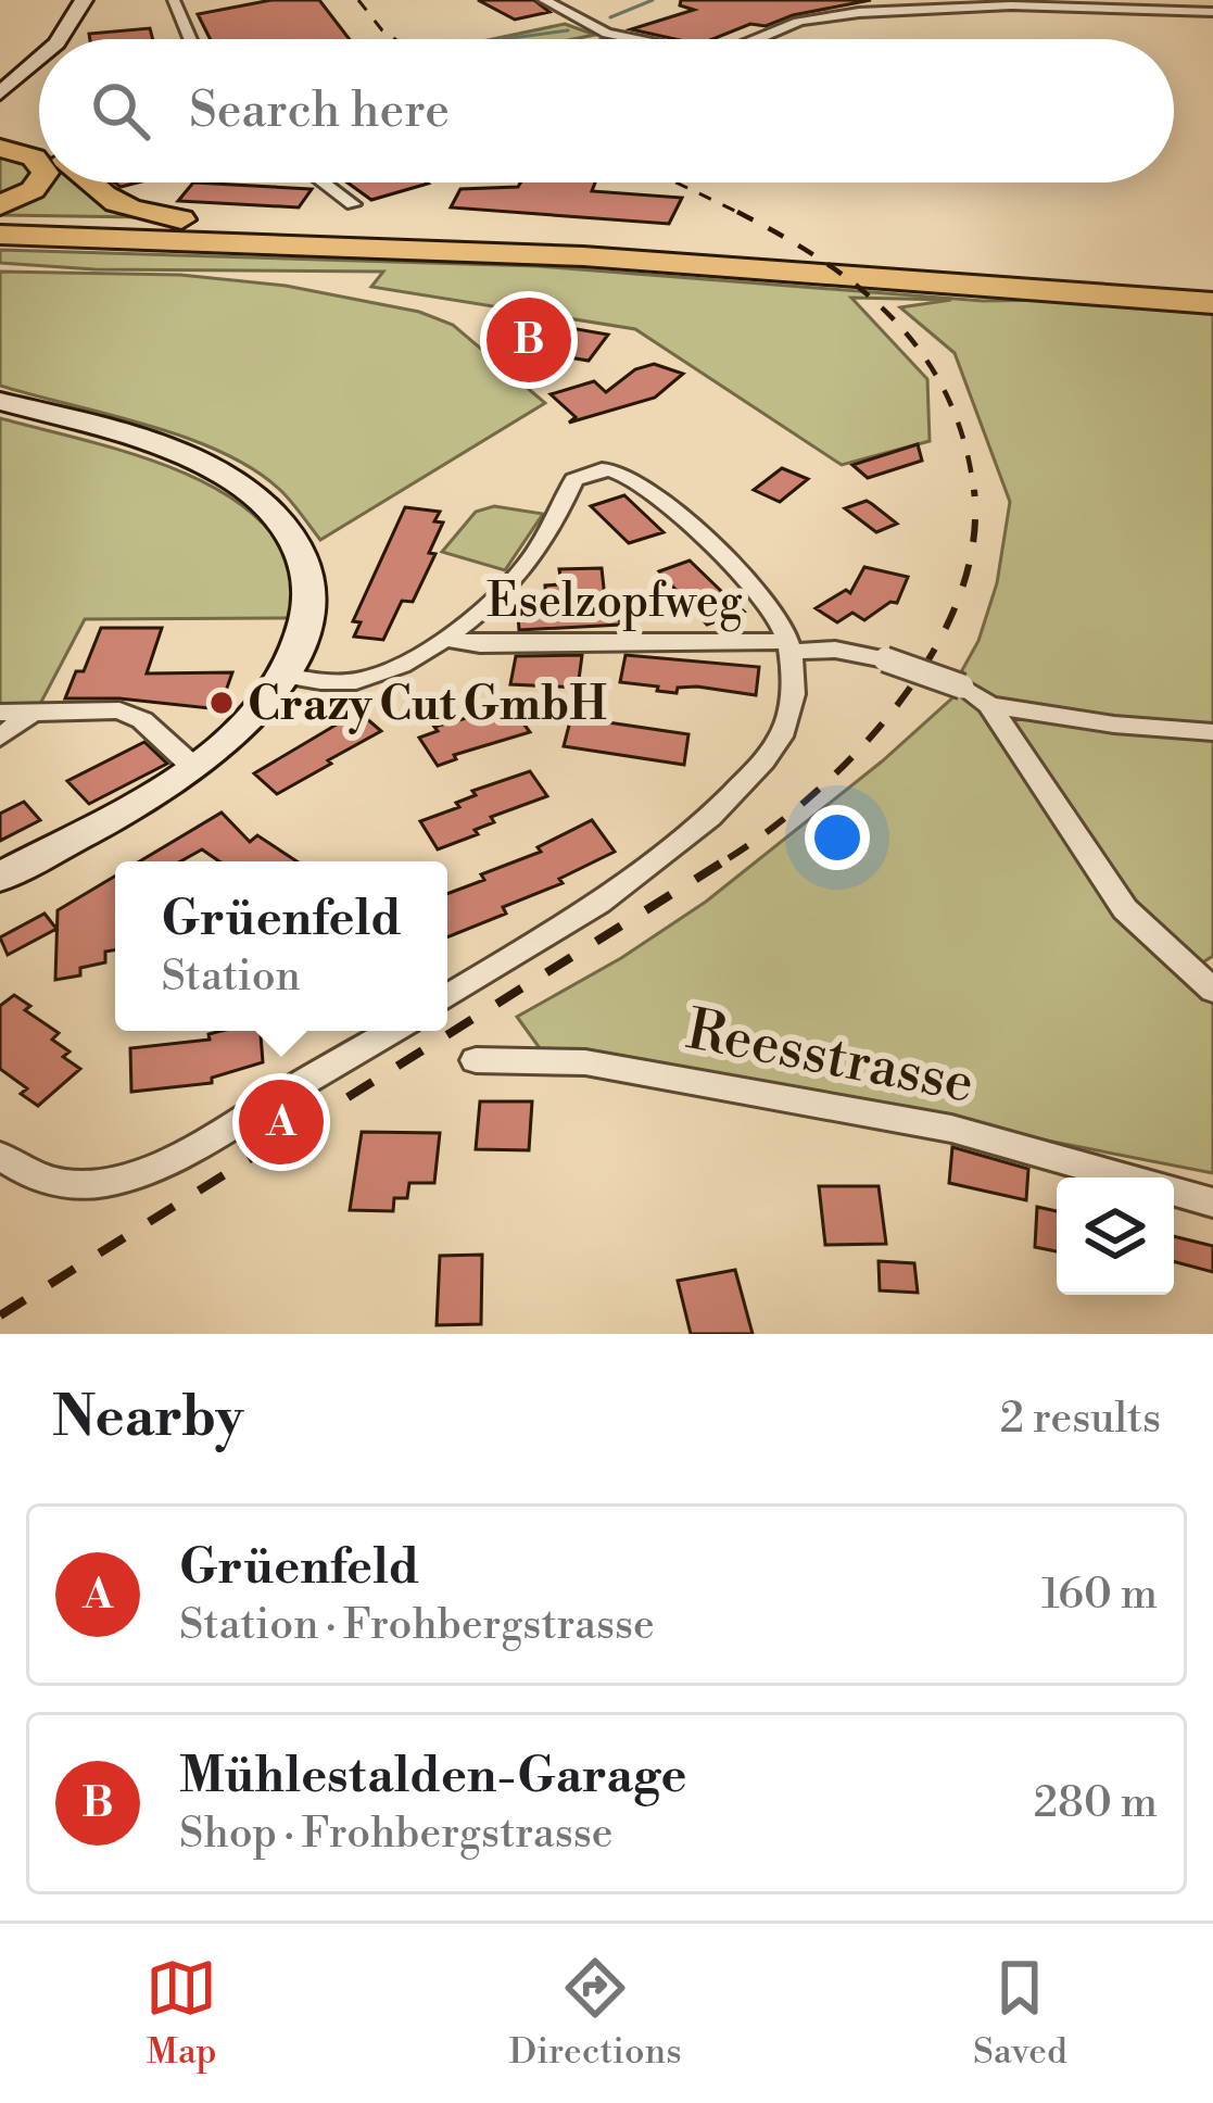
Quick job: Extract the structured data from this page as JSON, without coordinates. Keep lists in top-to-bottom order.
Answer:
{
  "streets": {
    "street": ["Eselzopfweg", "Reesstrasse"]
  },
  "places": ["Crazy Cut GmbH"],
  "page": {
    "search": "Search here",
    "pins": ["B", "A"],
    "popup": ["Grüenfeld", "Station"],
    "heading": ["Nearby", "2 results"],
    "list": [
      {
        "mark": "A",
        "name": "Grüenfeld",
        "note": "Station · Frohbergstrasse",
        "value": "160 m"
      },
      {
        "mark": "B",
        "name": "Mühlestalden-Garage",
        "note": "Shop · Frohbergstrasse",
        "value": "280 m"
      }
    ],
    "nav": ["Map", "Directions", "Saved"]
  }
}
